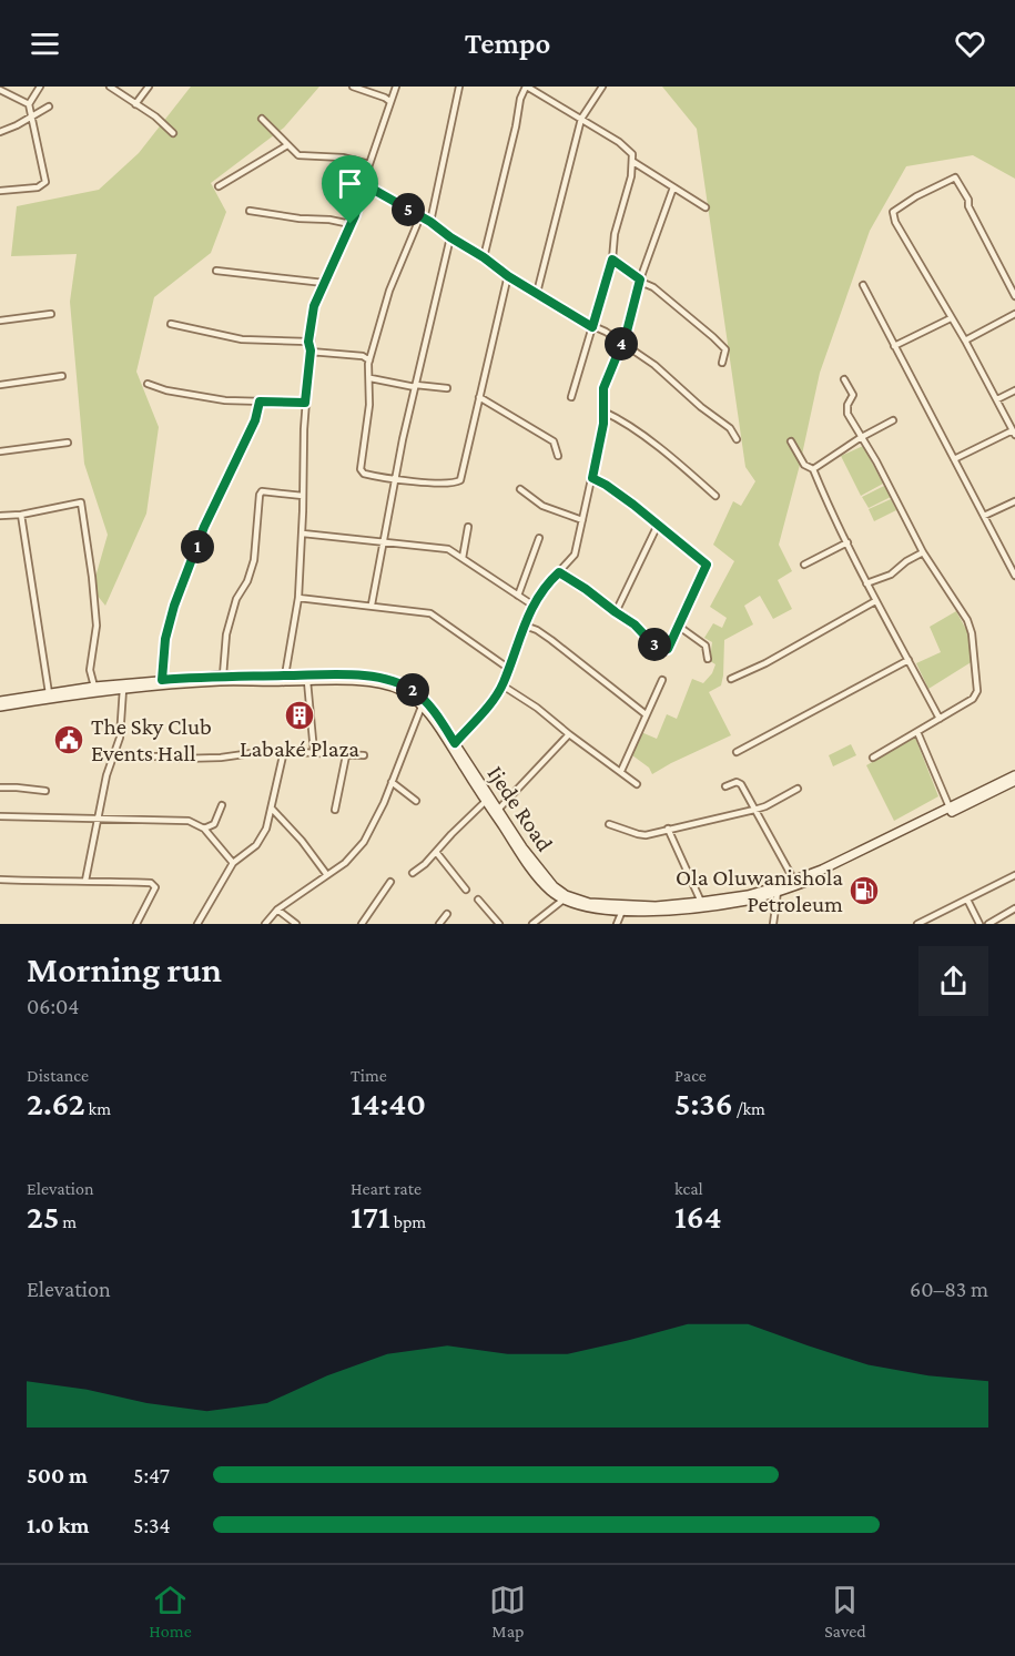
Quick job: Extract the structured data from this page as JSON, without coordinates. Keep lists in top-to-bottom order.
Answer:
{
  "streets": {
    "main road": ["Ijede Road"]
  },
  "places": {
    "building": ["Labaké Plaza"],
    "public building": ["The Sky Club Events Hall"],
    "fuel station": ["Ola Oluwanishola Petroleum"]
  },
  "page": {
    "header": "Tempo",
    "pins": [
      "5",
      "4",
      "1",
      "3",
      "2"
    ],
    "heading": ["Morning run", "06:04"],
    "stats": [
      ["Distance", "2.62 km"],
      ["Time", "14:40"],
      ["Pace", "5:36 /km"],
      ["Elevation", "25 m"],
      ["Heart rate", "171 bpm"],
      ["kcal", "164"]
    ],
    "chart": ["Elevation", "60–83 m"],
    "list": [
      {
        "name": "500 m",
        "note": "5:47"
      },
      {
        "name": "1.0 km",
        "note": "5:34"
      }
    ],
    "tabs": ["Home", "Map", "Saved"]
  }
}
